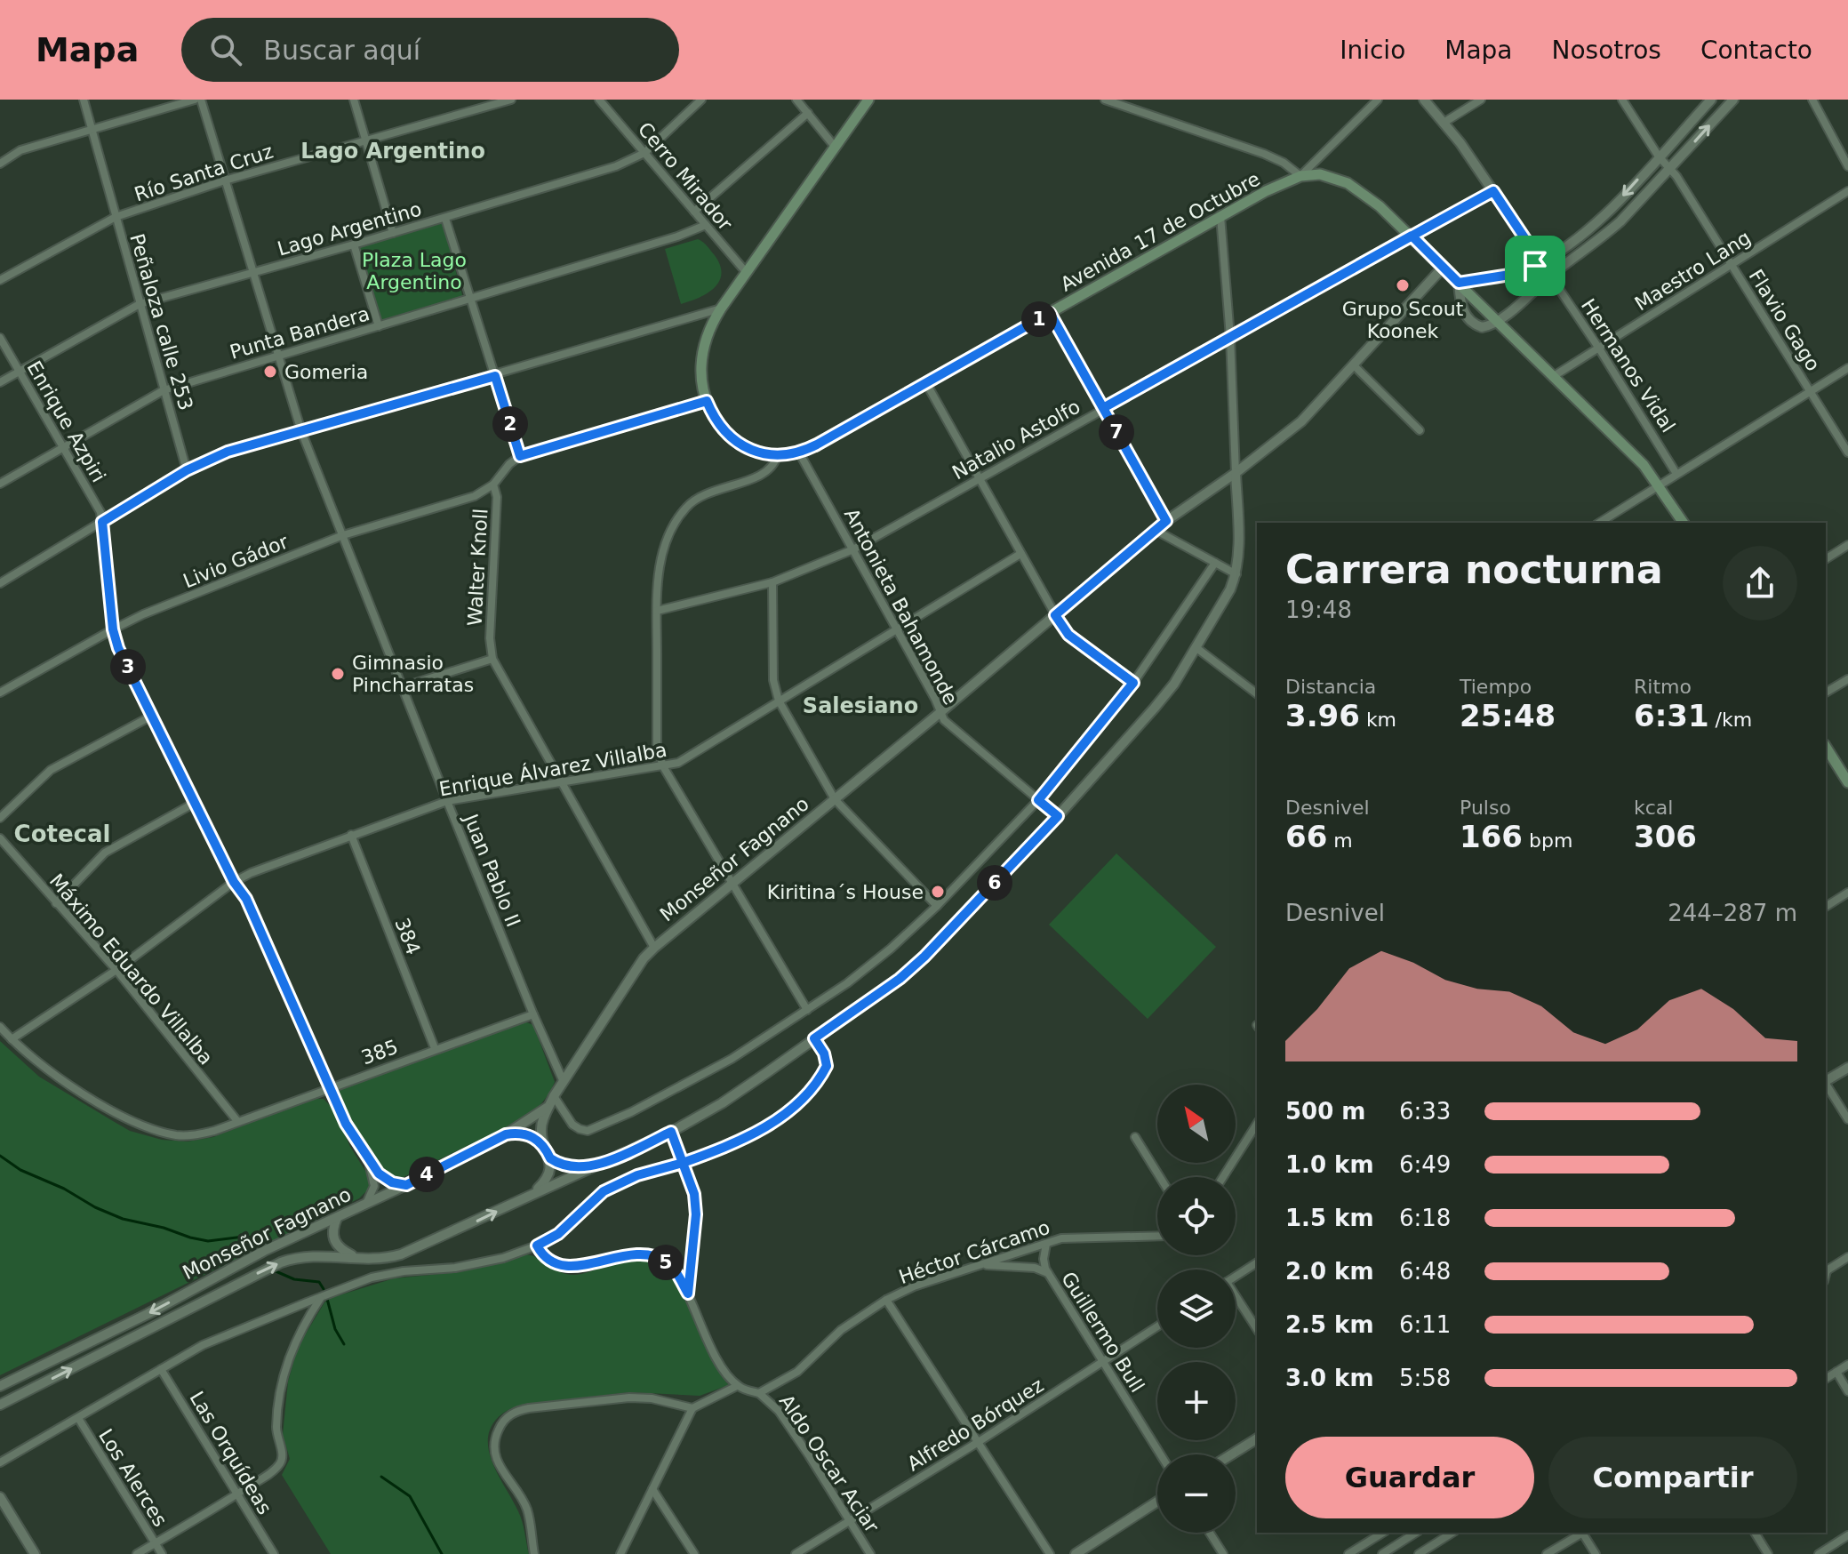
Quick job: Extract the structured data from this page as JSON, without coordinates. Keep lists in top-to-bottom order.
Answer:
{
  "streets": {
    "main road": ["Avenida 17 de Octubre"],
    "street": [
      "Río Santa Cruz",
      "Cerro Mirador",
      "Lago Argentino",
      "Maestro Lang",
      "Flavio Gago",
      "Peñaloza calle 253",
      "Punta Bandera",
      "Hermanos Vidal",
      "Enrique Azpiri",
      "Natalio Astolfo",
      "Livio Gádor",
      "Walter Knoll",
      "Antonieta Bahamonde",
      "Enrique Álvarez Villalba",
      "Monseñor Fagnano",
      "Juan Pablo II",
      "384",
      "Máximo Eduardo Villalba",
      "385",
      "Héctor Cárcamo",
      "Guillermo Bull",
      "Alfredo Bórquez",
      "Las Orquídeas",
      "Aldo Oscar Aciar",
      "Los Alerces"
    ]
  },
  "crossings": [
    ["Río Santa Cruz", "Peñaloza calle 253"],
    ["Río Santa Cruz", "Juan Pablo II"],
    ["Cerro Mirador", "Lago Argentino"],
    ["Cerro Mirador", "Avenida 17 de Octubre"],
    ["Cerro Mirador", "Punta Bandera"],
    ["Lago Argentino", "Peñaloza calle 253"],
    ["Lago Argentino", "Enrique Azpiri"],
    ["Lago Argentino", "Juan Pablo II"],
    ["Avenida 17 de Octubre", "Antonieta Bahamonde"],
    ["Maestro Lang", "Flavio Gago"],
    ["Maestro Lang", "Hermanos Vidal"],
    ["Peñaloza calle 253", "Punta Bandera"],
    ["Punta Bandera", "Enrique Azpiri"],
    ["Punta Bandera", "Juan Pablo II"],
    ["Enrique Azpiri", "Livio Gádor"],
    ["Enrique Azpiri", "Enrique Álvarez Villalba"],
    ["Enrique Azpiri", "385"],
    ["Natalio Astolfo", "Antonieta Bahamonde"],
    ["Livio Gádor", "Walter Knoll"],
    ["Livio Gádor", "Juan Pablo II"],
    ["Walter Knoll", "Enrique Álvarez Villalba"],
    ["Walter Knoll", "Monseñor Fagnano"],
    ["Antonieta Bahamonde", "Enrique Álvarez Villalba"],
    ["Antonieta Bahamonde", "Monseñor Fagnano"],
    ["Enrique Álvarez Villalba", "Juan Pablo II"],
    ["Enrique Álvarez Villalba", "384"],
    ["Enrique Álvarez Villalba", "Máximo Eduardo Villalba"],
    ["Enrique Álvarez Villalba", "385"],
    ["Monseñor Fagnano", "Juan Pablo II"],
    ["Juan Pablo II", "385"],
    ["384", "385"],
    ["Máximo Eduardo Villalba", "385"],
    ["Héctor Cárcamo", "Guillermo Bull"],
    ["Héctor Cárcamo", "Aldo Oscar Aciar"],
    ["Guillermo Bull", "Alfredo Bórquez"],
    ["Alfredo Bórquez", "Aldo Oscar Aciar"]
  ],
  "districts": ["Lago Argentino", "Salesiano", "Cotecal"],
  "parks": ["Plaza Lago Argentino"],
  "places": [
    "Grupo Scout Koonek",
    "Gomeria",
    "Gimnasio Pincharratas",
    "Kiritina´s House"
  ],
  "north": "top left",
  "page": {
    "header": "Mapa",
    "search": "Buscar aquí",
    "nav": [
      "Inicio",
      "Mapa",
      "Nosotros",
      "Contacto"
    ],
    "pins": [
      "1",
      "2",
      "7",
      "3",
      "6",
      "4",
      "5"
    ],
    "heading": ["Carrera nocturna", "19:48"],
    "stats": [
      ["Distancia", "3.96 km"],
      ["Tiempo", "25:48"],
      ["Ritmo", "6:31 /km"],
      ["Desnivel", "66 m"],
      ["Pulso", "166 bpm"],
      ["kcal", "306"]
    ],
    "chart": ["Desnivel", "244–287 m"],
    "map_buttons": ["+", "−"],
    "list": [
      {
        "name": "500 m",
        "note": "6:33"
      },
      {
        "name": "1.0 km",
        "note": "6:49"
      },
      {
        "name": "1.5 km",
        "note": "6:18"
      },
      {
        "name": "2.0 km",
        "note": "6:48"
      },
      {
        "name": "2.5 km",
        "note": "6:11"
      },
      {
        "name": "3.0 km",
        "note": "5:58"
      }
    ],
    "buttons": ["Guardar", "Compartir"]
  }
}
